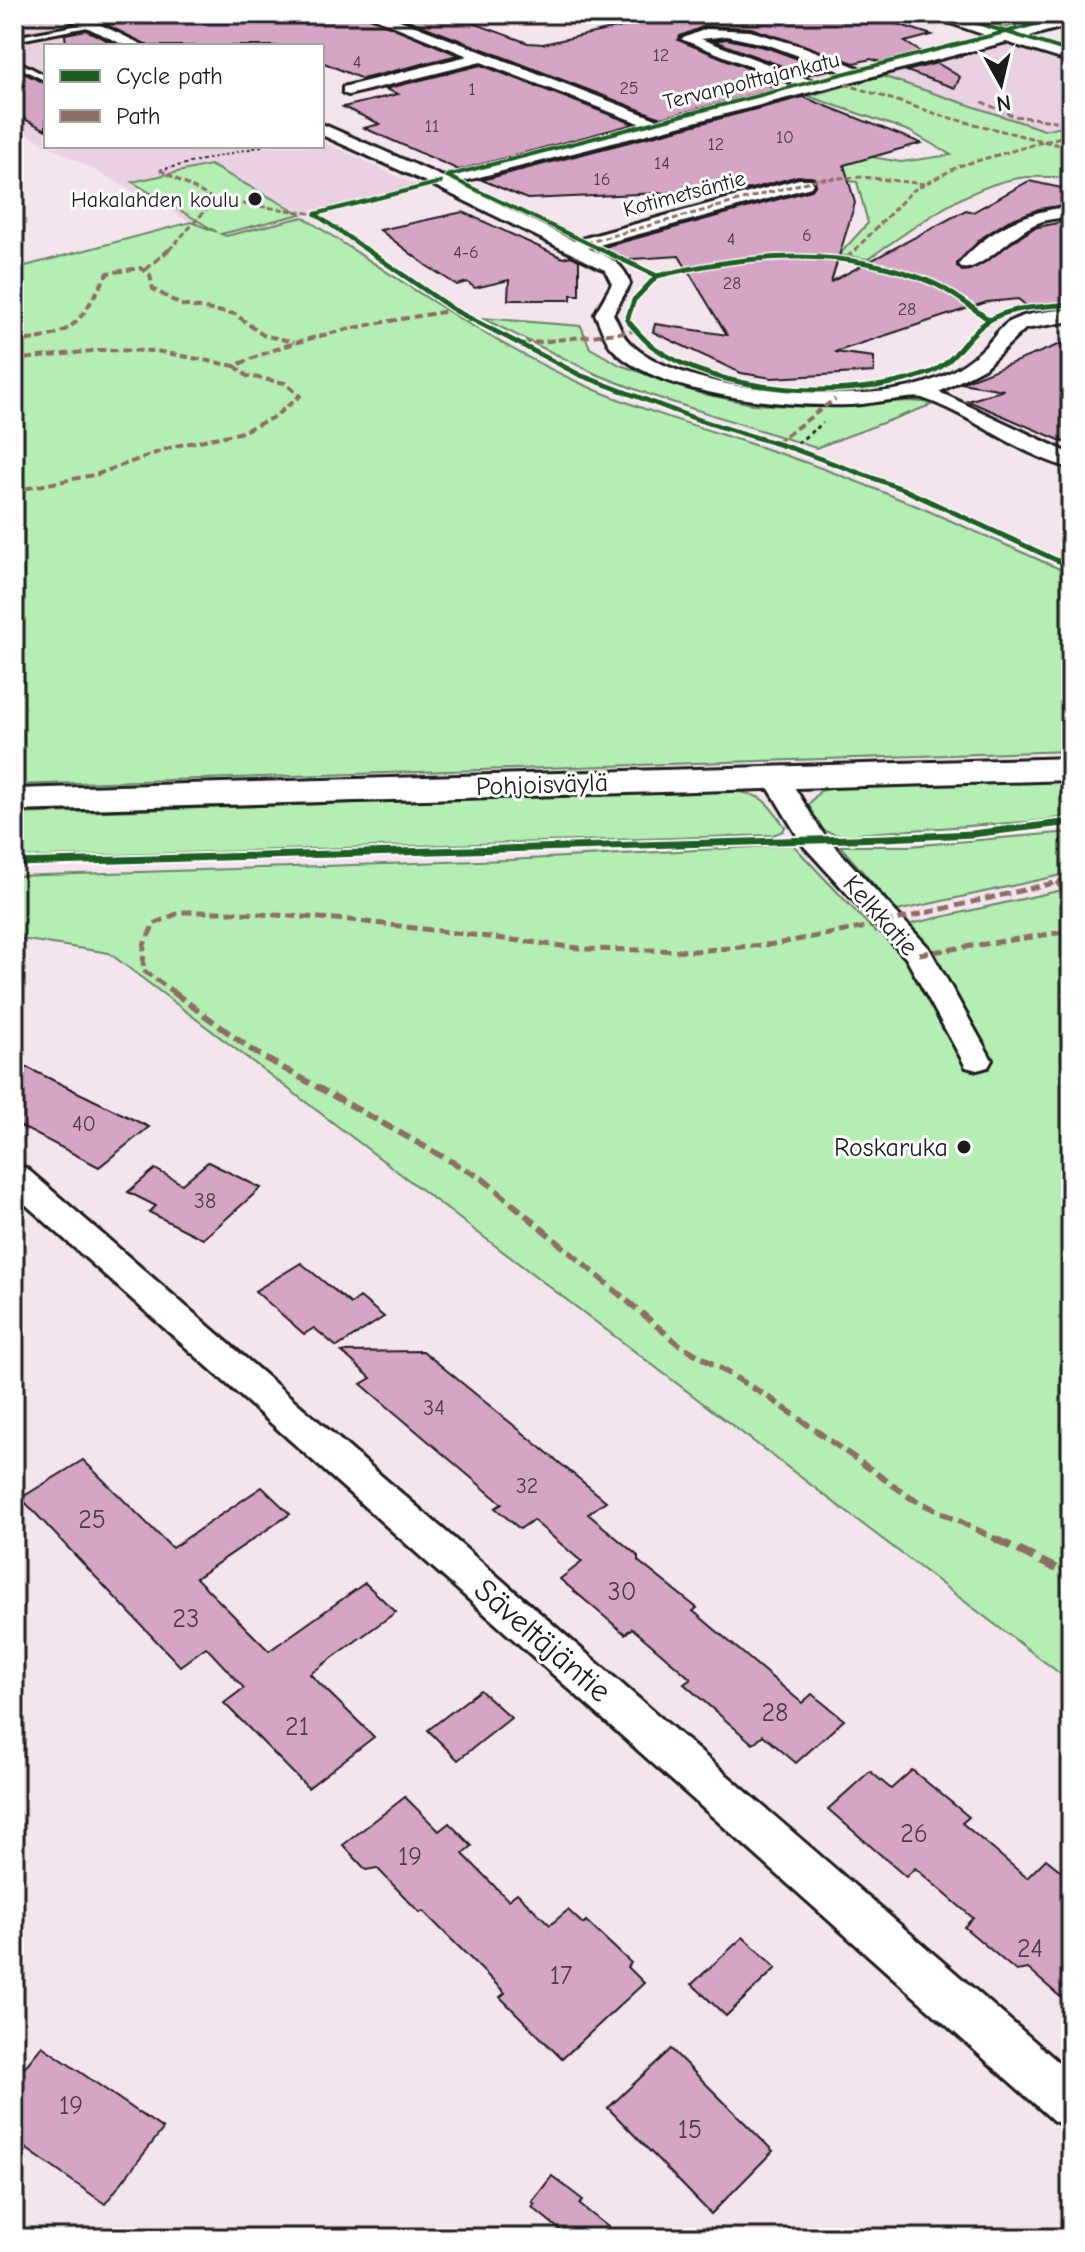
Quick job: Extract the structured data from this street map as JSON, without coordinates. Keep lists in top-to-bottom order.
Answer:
{
  "streets": {
    "main road": ["Pohjoisväylä"],
    "street": [
      "Tervanpolttajankatu",
      "Kotimetsäntie",
      "Kelkkatie",
      "Säveltäjäntie"
    ]
  },
  "crossings": [
    ["Pohjoisväylä", "Kelkkatie"]
  ],
  "places": ["Hakalahden koulu", "Roskaruka"],
  "house_numbers": [
    "12",
    "4",
    "25",
    "1",
    "11",
    "10",
    "12",
    "14",
    "16",
    "6",
    "4",
    "4-6",
    "28",
    "28",
    "40",
    "38",
    "34",
    "32",
    "25",
    "30",
    "23",
    "28",
    "21",
    "26",
    "19",
    "24",
    "17",
    "19",
    "15"
  ],
  "legend": ["Cycle path", "Path"],
  "north": "bottom"
}
